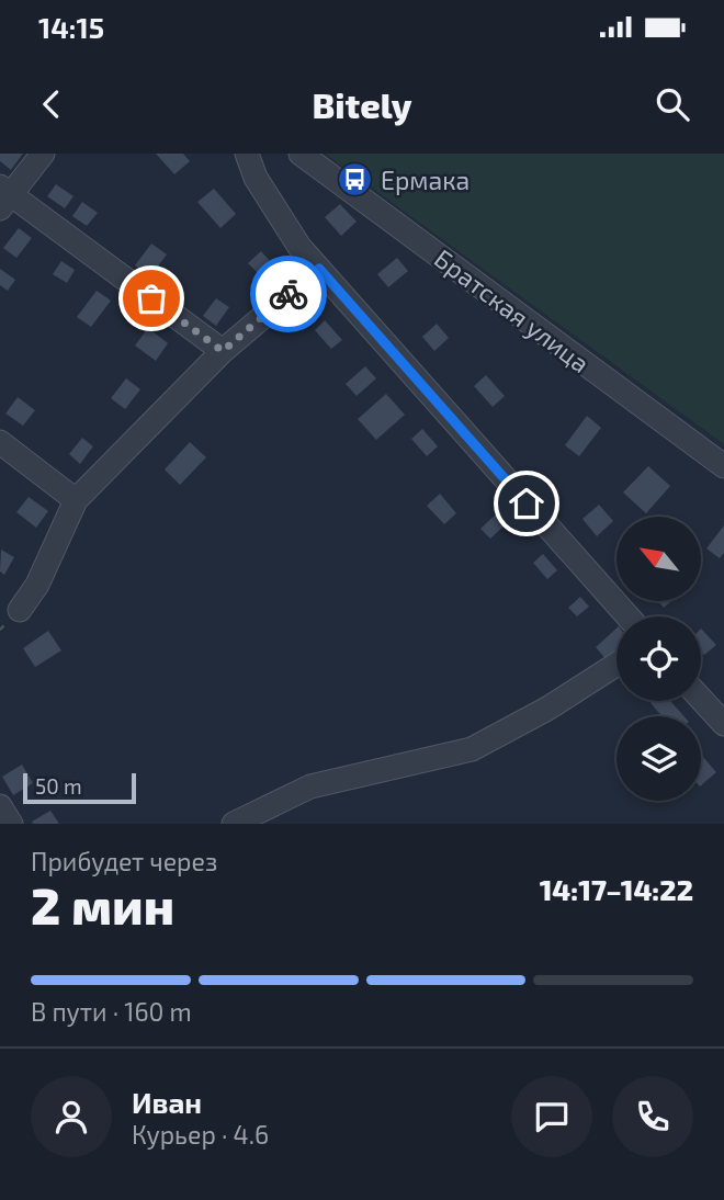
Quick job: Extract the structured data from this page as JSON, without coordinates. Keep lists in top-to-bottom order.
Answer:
{
  "streets": {
    "street": ["Братская улица"]
  },
  "places": {
    "bus stop": ["Ермака"]
  },
  "scale_bar": "50 m",
  "north": "top left",
  "page": {
    "status": "14:15",
    "header": "Bitely",
    "scale": "50 m",
    "heading": ["2 мин", "Прибудет через", "14:17–14:22"],
    "panel": ["Иван", "Курьер · 4.6"],
    "bar": "В пути · 160 m"
  }
}
